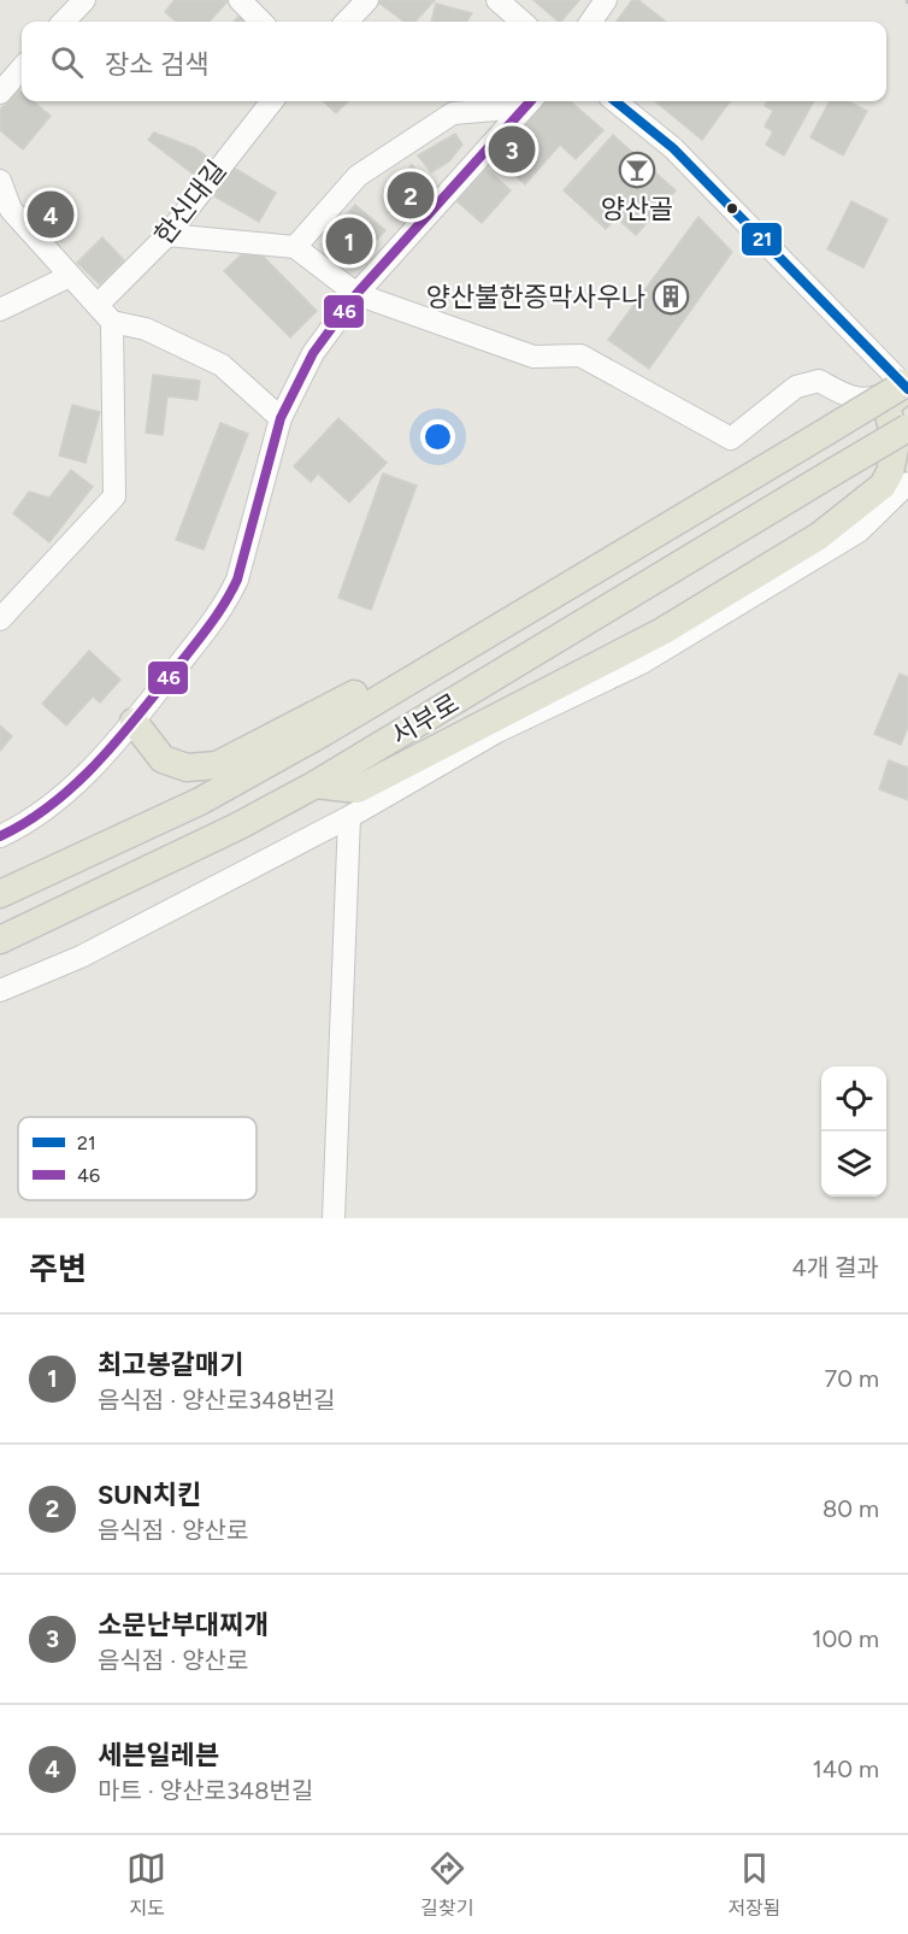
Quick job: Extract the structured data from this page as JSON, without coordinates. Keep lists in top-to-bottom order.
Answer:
{
  "streets": {
    "main road": ["서부로"],
    "street": ["한신대길"]
  },
  "places": {
    "bar": ["양산골"],
    "building": ["양산불한증막사우나"]
  },
  "lines": ["transit line 21", "transit line 46"],
  "legend": ["21", "46"],
  "page": {
    "search": "장소 검색",
    "pins": [
      "3",
      "2",
      "4",
      "1"
    ],
    "heading": ["주변", "4개 결과"],
    "list": [
      {
        "mark": "1",
        "name": "최고봉갈매기",
        "note": "음식점 · 양산로348번길",
        "value": "70 m"
      },
      {
        "mark": "2",
        "name": "SUN치킨",
        "note": "음식점 · 양산로",
        "value": "80 m"
      },
      {
        "mark": "3",
        "name": "소문난부대찌개",
        "note": "음식점 · 양산로",
        "value": "100 m"
      },
      {
        "mark": "4",
        "name": "세븐일레븐",
        "note": "마트 · 양산로348번길",
        "value": "140 m"
      }
    ],
    "nav": ["지도", "길찾기", "저장됨"]
  }
}
